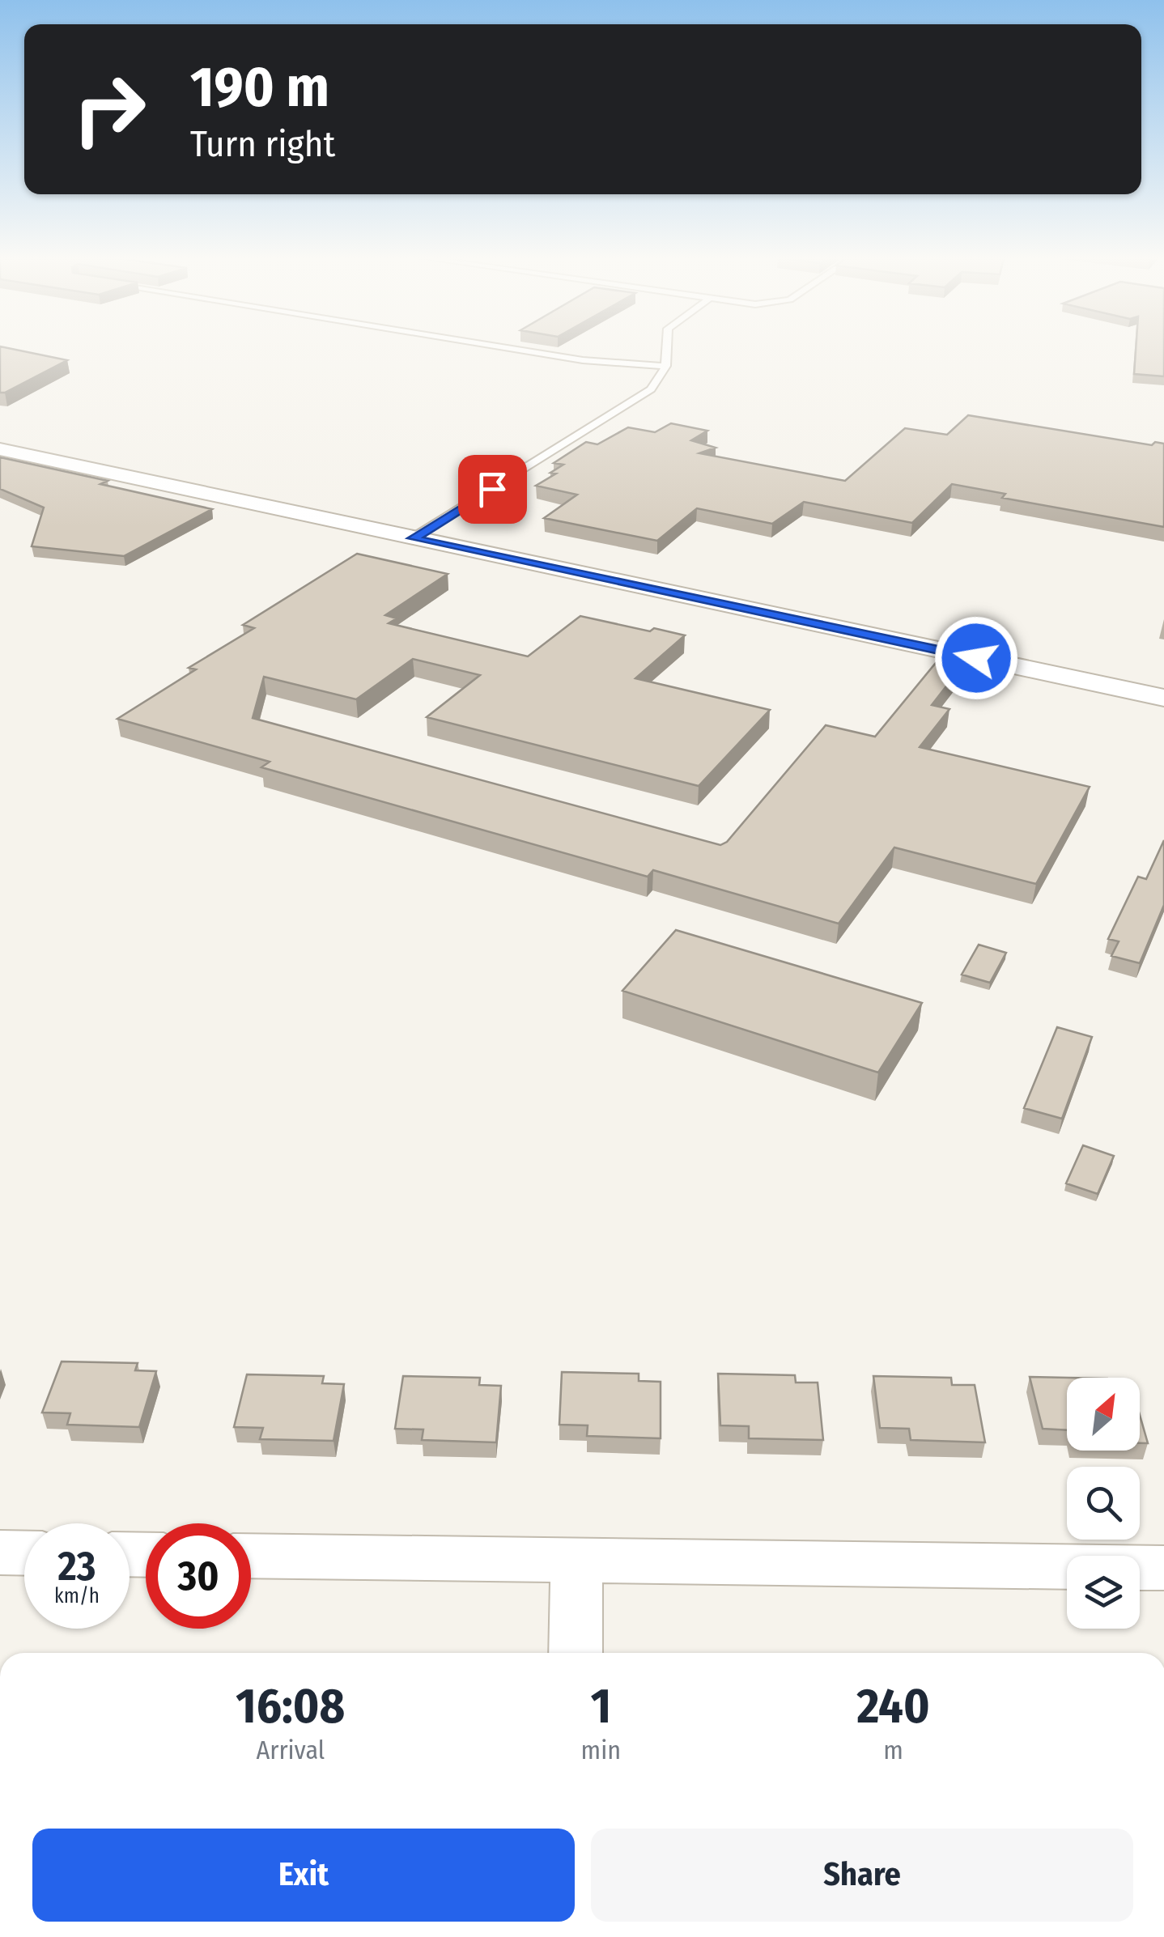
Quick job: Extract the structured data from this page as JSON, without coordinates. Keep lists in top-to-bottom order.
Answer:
{
  "north": "top right",
  "page": {
    "turn": ["190 m", "Turn right"],
    "speed": "23 km/h",
    "limit": "30",
    "eta": [
      "16:08",
      "Arrival",
      "1",
      "min",
      "240",
      "m"
    ],
    "buttons": ["Exit", "Share"]
  }
}
